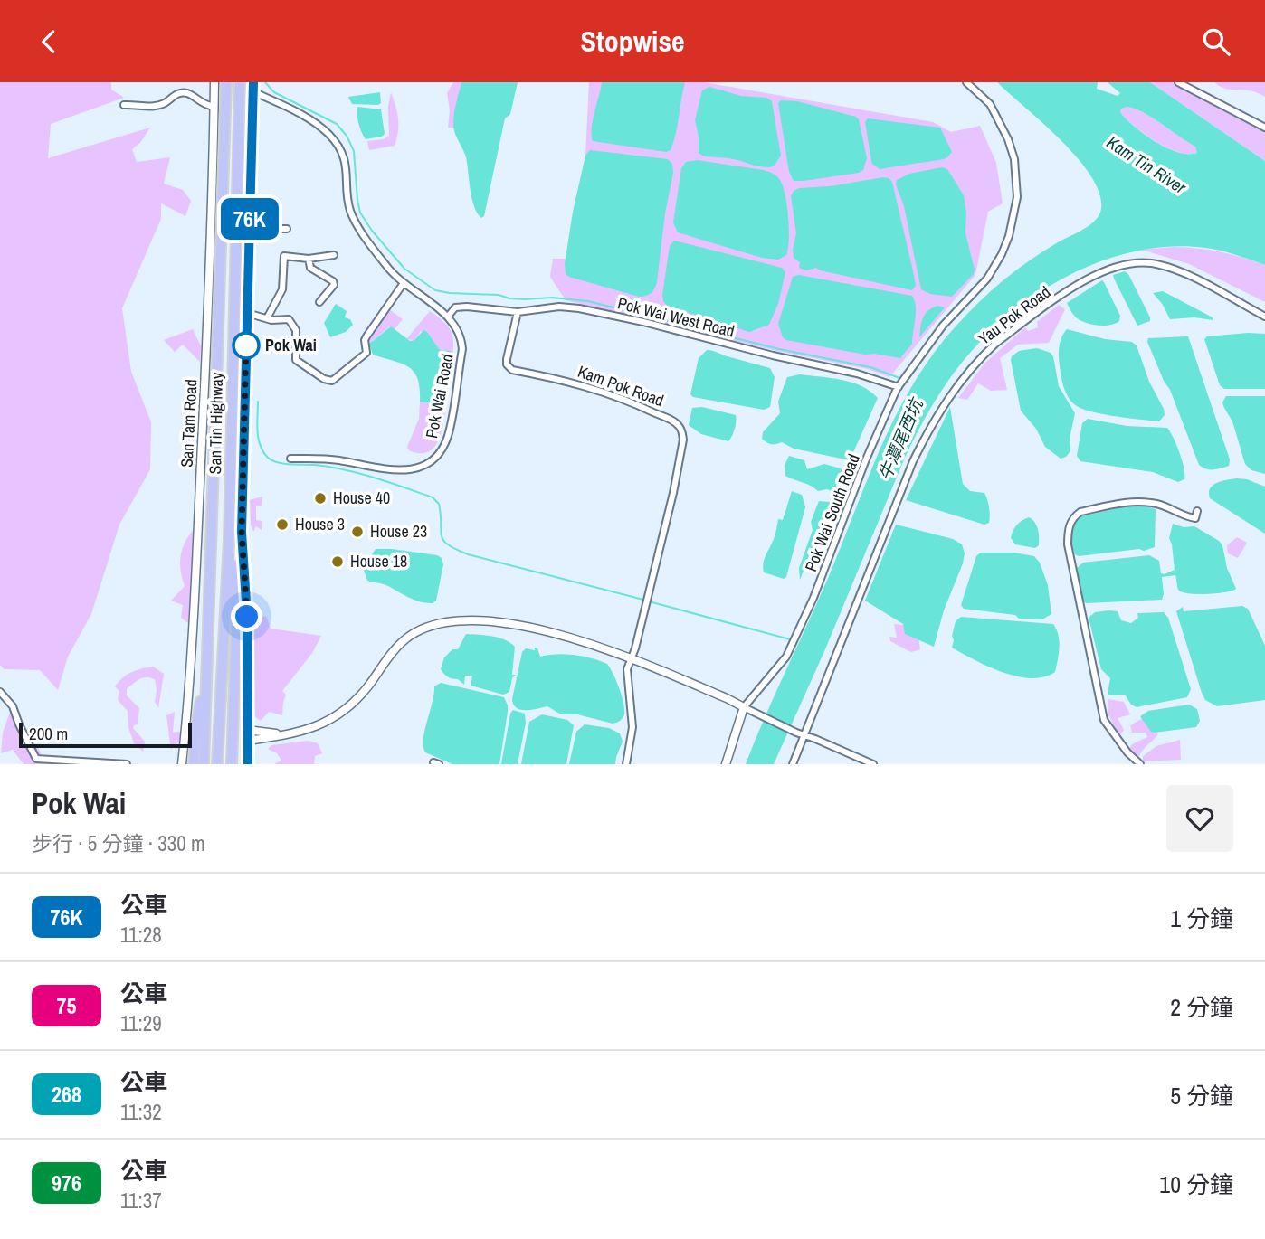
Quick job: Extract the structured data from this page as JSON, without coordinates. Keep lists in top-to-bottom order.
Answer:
{
  "streets": {
    "highway": ["San Tin Highway"],
    "street": [
      "Yau Pok Road",
      "Pok Wai West Road",
      "Kam Pok Road",
      "Pok Wai Road",
      "San Tam Road",
      "Pok Wai South Road"
    ]
  },
  "crossings": [
    ["Pok Wai West Road", "Kam Pok Road"],
    ["Pok Wai West Road", "Pok Wai Road"],
    ["Pok Wai West Road", "Pok Wai South Road"]
  ],
  "water": ["Kam Tin River", "牛潭尾西坑"],
  "places": [
    "Pok Wai",
    "House 40",
    "House 3",
    "House 23",
    "House 18"
  ],
  "lines": ["bus line 76K"],
  "scale_bar": "200 m",
  "page": {
    "header": "Stopwise",
    "on_map": "76K",
    "scale": "200 m",
    "heading": ["Pok Wai", "步行 · 5 分鐘 · 330 m"],
    "list": [
      {
        "mark": "76K",
        "name": "公車",
        "note": "11:28",
        "value": "1 分鐘"
      },
      {
        "mark": "75",
        "name": "公車",
        "note": "11:29",
        "value": "2 分鐘"
      },
      {
        "mark": "268",
        "name": "公車",
        "note": "11:32",
        "value": "5 分鐘"
      },
      {
        "mark": "976",
        "name": "公車",
        "note": "11:37",
        "value": "10 分鐘"
      }
    ]
  }
}
